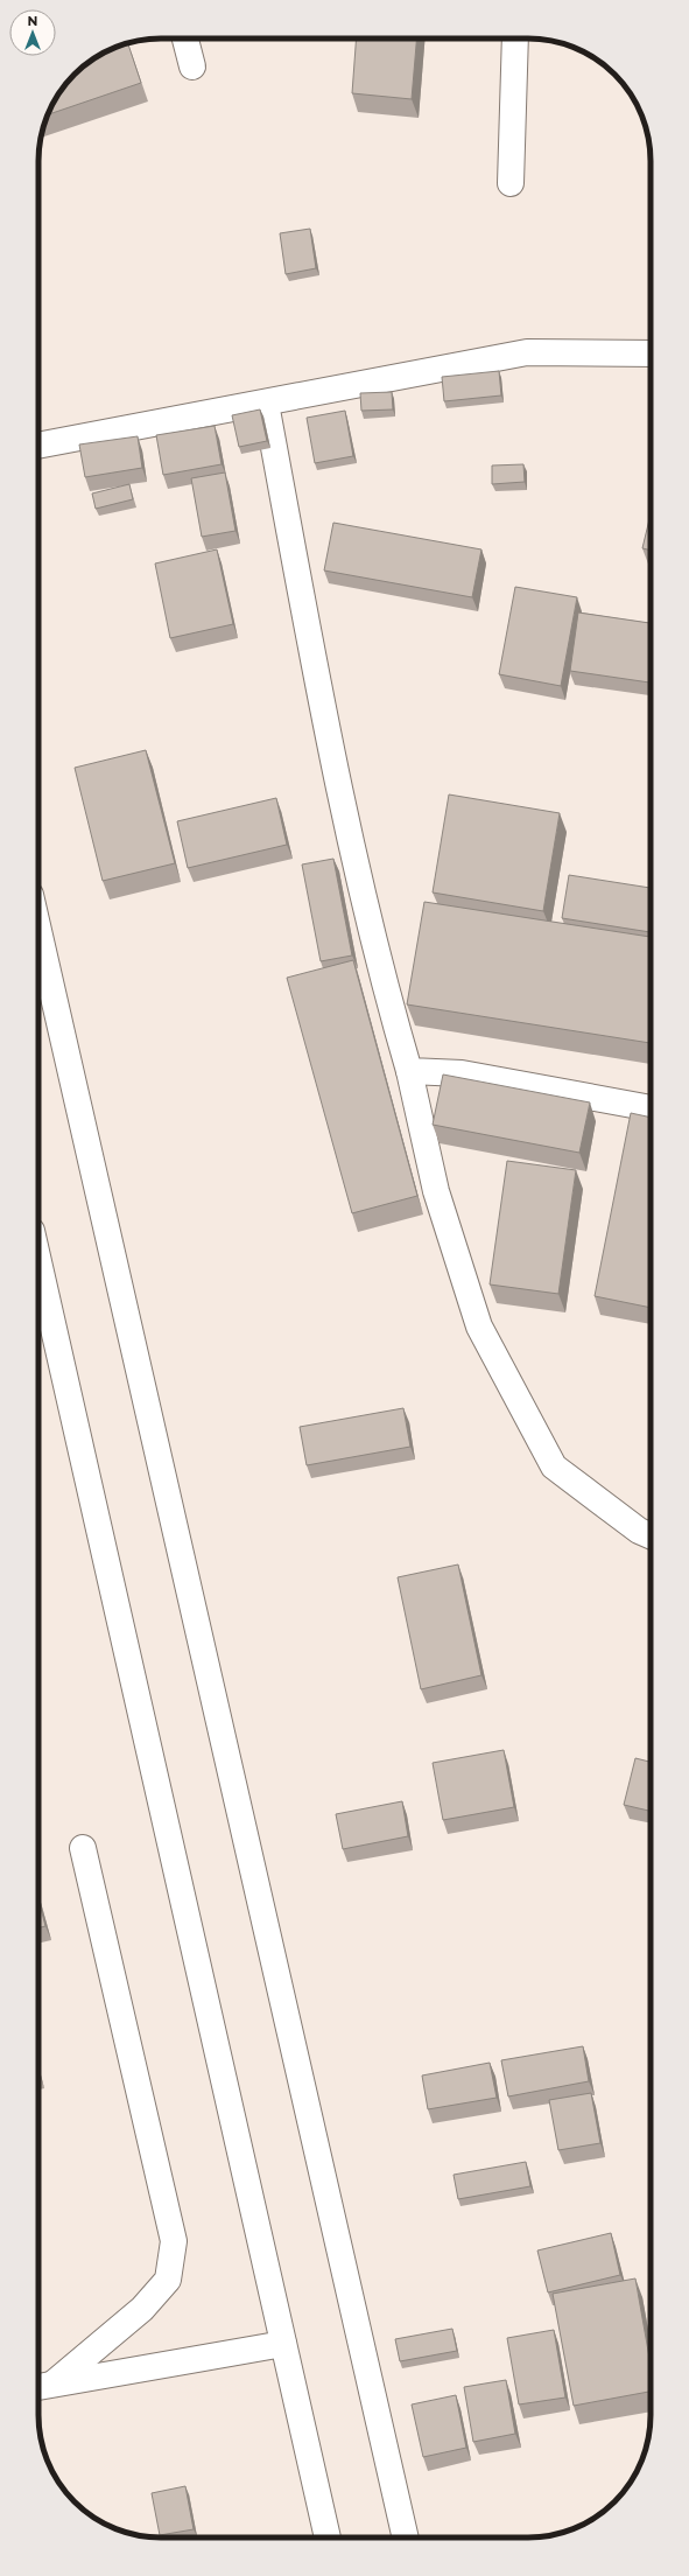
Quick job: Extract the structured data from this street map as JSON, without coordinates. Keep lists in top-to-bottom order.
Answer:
{
  "north": "top"
}
